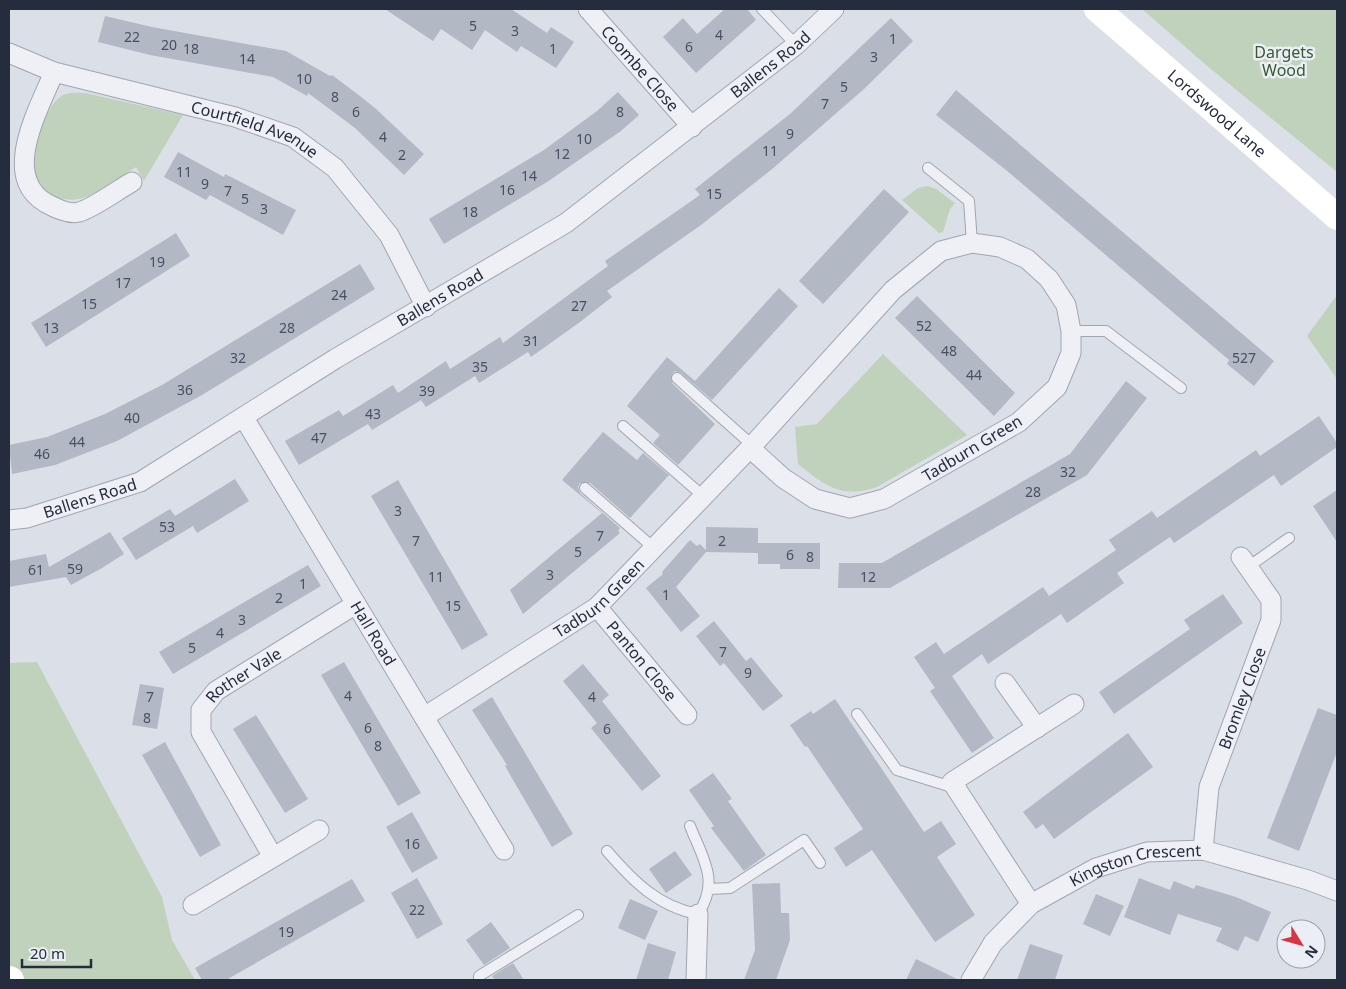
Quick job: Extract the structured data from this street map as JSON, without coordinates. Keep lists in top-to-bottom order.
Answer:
{
  "streets": {
    "street": [
      "Ballens Road",
      "Coombe Close",
      "Lordswood Lane",
      "Courtfield Avenue",
      "Tadburn Green",
      "Hall Road",
      "Panton Close",
      "Rother Vale",
      "Bromley Close",
      "Kingston Crescent"
    ]
  },
  "crossings": [
    ["Ballens Road", "Coombe Close"],
    ["Ballens Road", "Courtfield Avenue"],
    ["Ballens Road", "Hall Road"],
    ["Tadburn Green", "Hall Road"],
    ["Tadburn Green", "Panton Close"],
    ["Hall Road", "Rother Vale"],
    ["Bromley Close", "Kingston Crescent"]
  ],
  "parks": ["Dargets Wood"],
  "house_numbers": [
    "5",
    "3",
    "4",
    "22",
    "1",
    "20",
    "6",
    "18",
    "1",
    "3",
    "14",
    "10",
    "5",
    "8",
    "7",
    "6",
    "8",
    "9",
    "4",
    "10",
    "11",
    "12",
    "2",
    "11",
    "14",
    "9",
    "16",
    "7",
    "15",
    "5",
    "3",
    "18",
    "19",
    "17",
    "24",
    "15",
    "27",
    "52",
    "13",
    "28",
    "31",
    "48",
    "32",
    "527",
    "35",
    "44",
    "36",
    "39",
    "43",
    "40",
    "47",
    "44",
    "46",
    "32",
    "28",
    "3",
    "53",
    "7",
    "7",
    "2",
    "5",
    "6",
    "8",
    "59",
    "61",
    "3",
    "11",
    "12",
    "1",
    "1",
    "2",
    "15",
    "3",
    "4",
    "5",
    "7",
    "9",
    "4",
    "7",
    "4",
    "8",
    "6",
    "6",
    "8",
    "16",
    "22",
    "19"
  ],
  "scale_bar": "20 m",
  "north": "bottom right"
}
